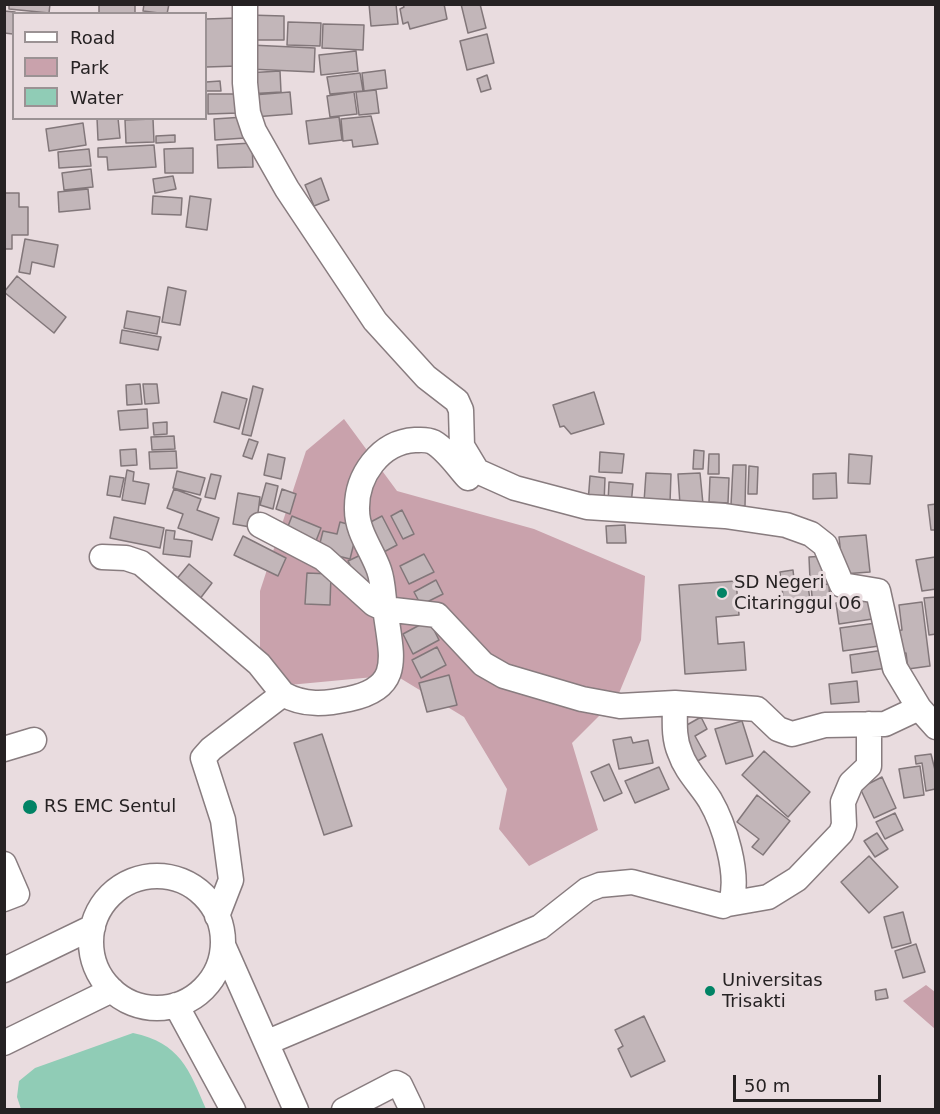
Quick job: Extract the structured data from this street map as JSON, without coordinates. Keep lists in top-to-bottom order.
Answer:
{
  "places": ["SD Negeri Citaringgul 06", "RS EMC Sentul", "Universitas Trisakti"],
  "legend": ["Road", "Park", "Water"],
  "scale_bar": "50 m"
}
